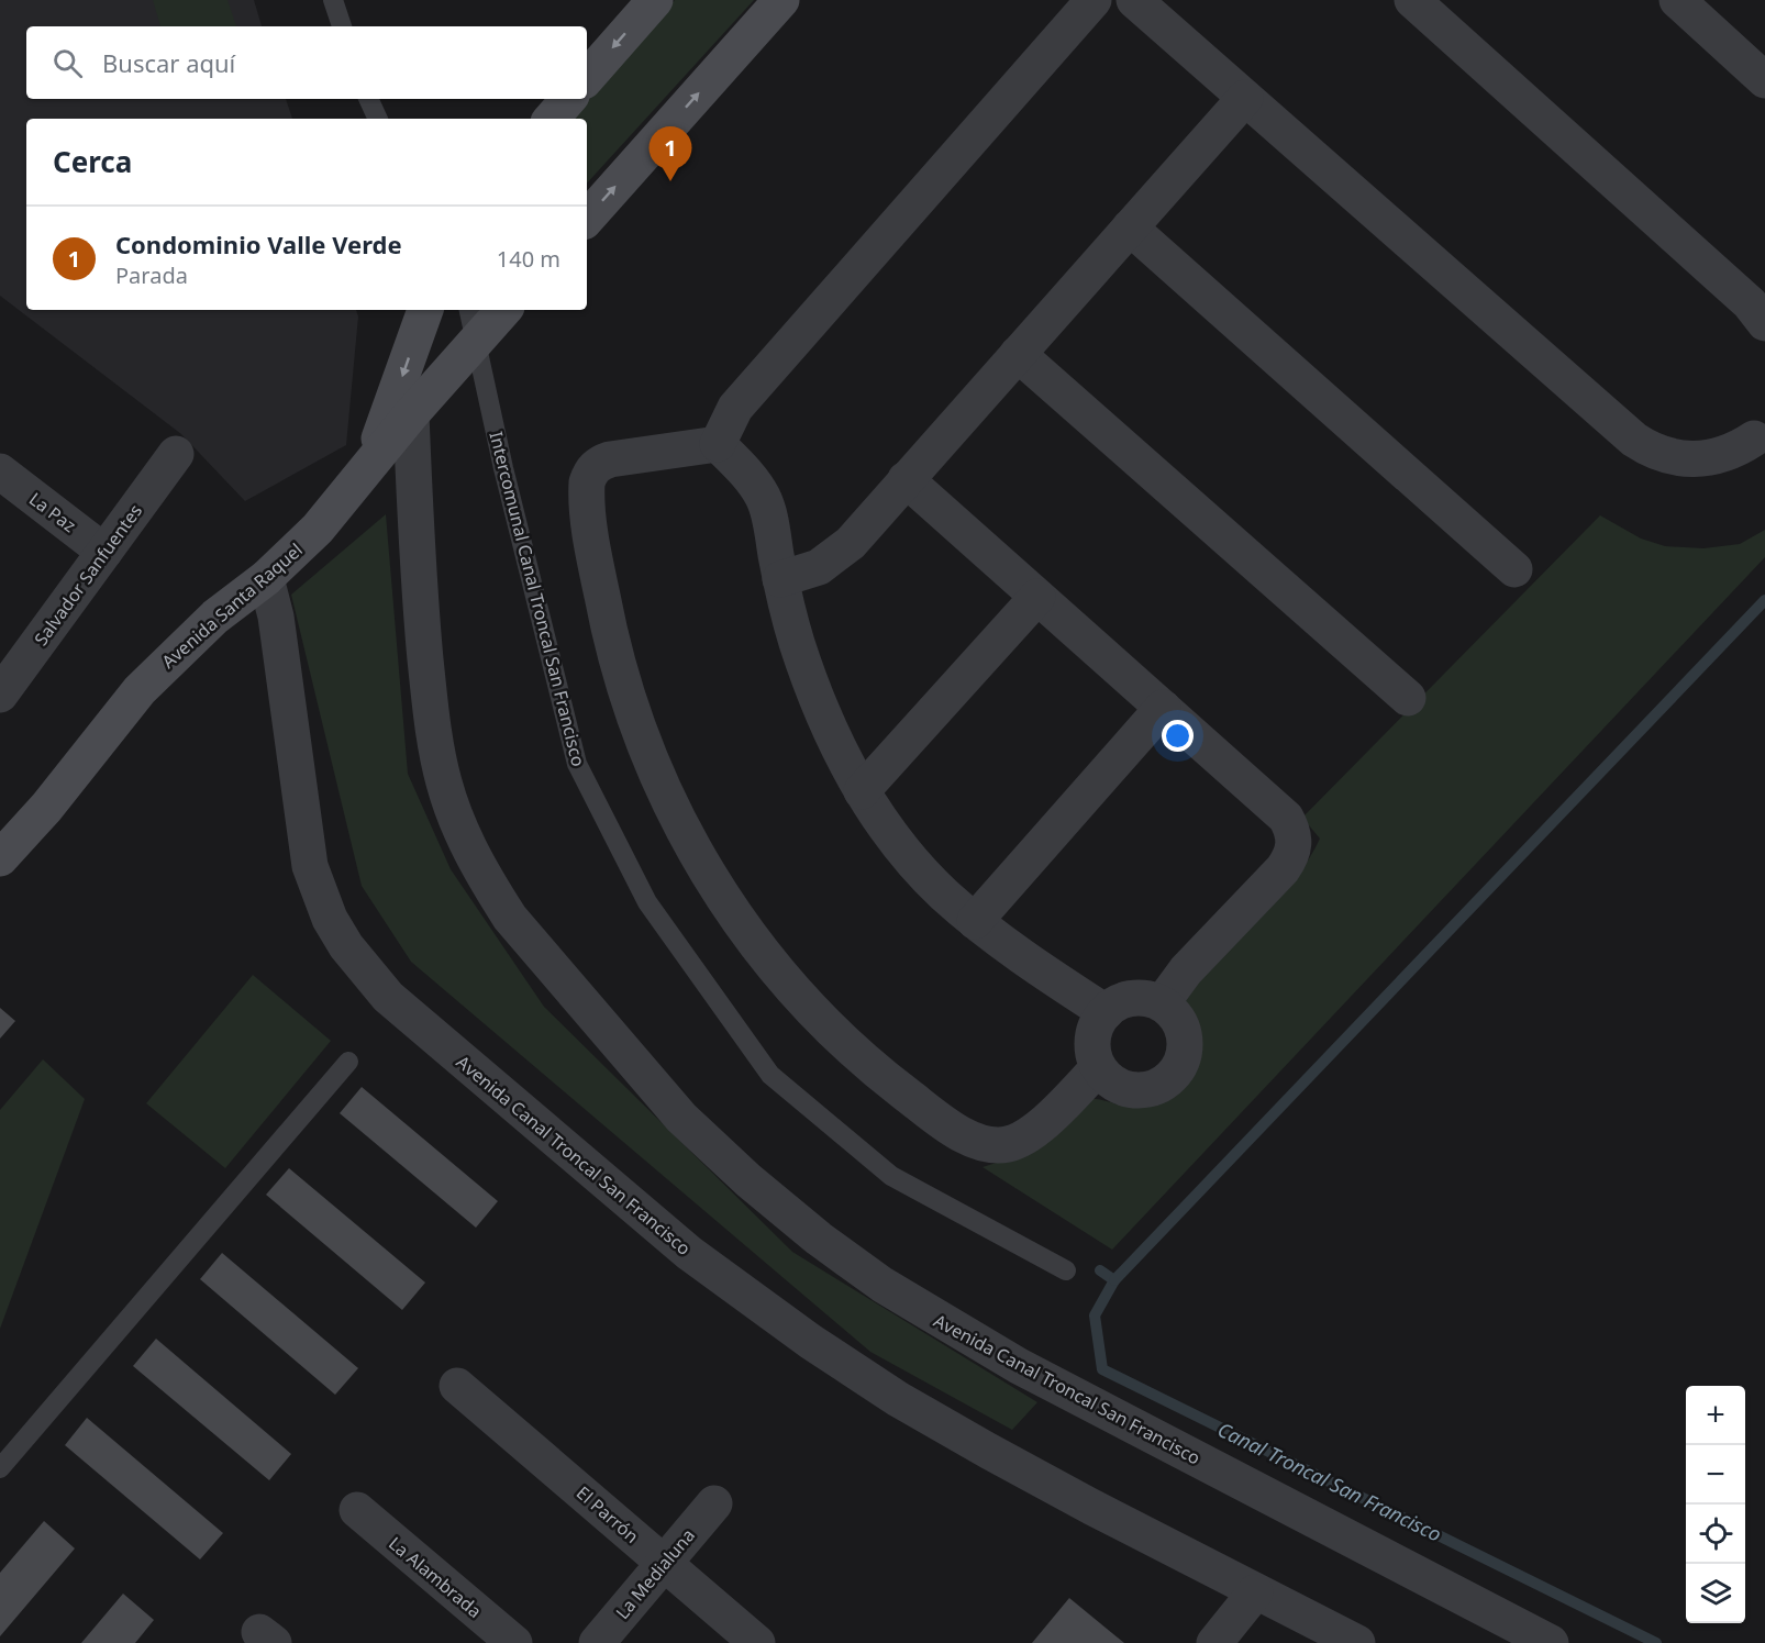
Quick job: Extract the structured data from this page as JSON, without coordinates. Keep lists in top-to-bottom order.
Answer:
{
  "streets": {
    "main road": ["Avenida Santa Raquel"],
    "street": [
      "La Paz",
      "Salvador Sanfuentes",
      "Avenida Canal Troncal San Francisco",
      "El Parrón",
      "La Medialuna",
      "La Alambrada"
    ],
    "lane": ["Intercomunal Canal Troncal San Francisco"]
  },
  "crossings": [
    ["La Paz", "Salvador Sanfuentes"],
    ["Intercomunal Canal Troncal San Francisco", "Avenida Santa Raquel"],
    ["Avenida Santa Raquel", "Avenida Canal Troncal San Francisco"],
    ["El Parrón", "La Medialuna"]
  ],
  "water": ["Canal Troncal San Francisco"],
  "page": {
    "search": "Buscar aquí",
    "heading": "Cerca",
    "pins": "1",
    "list": [
      {
        "mark": "1",
        "name": "Condominio Valle Verde",
        "note": "Parada",
        "value": "140 m"
      }
    ],
    "map_buttons": ["+", "−"]
  }
}
